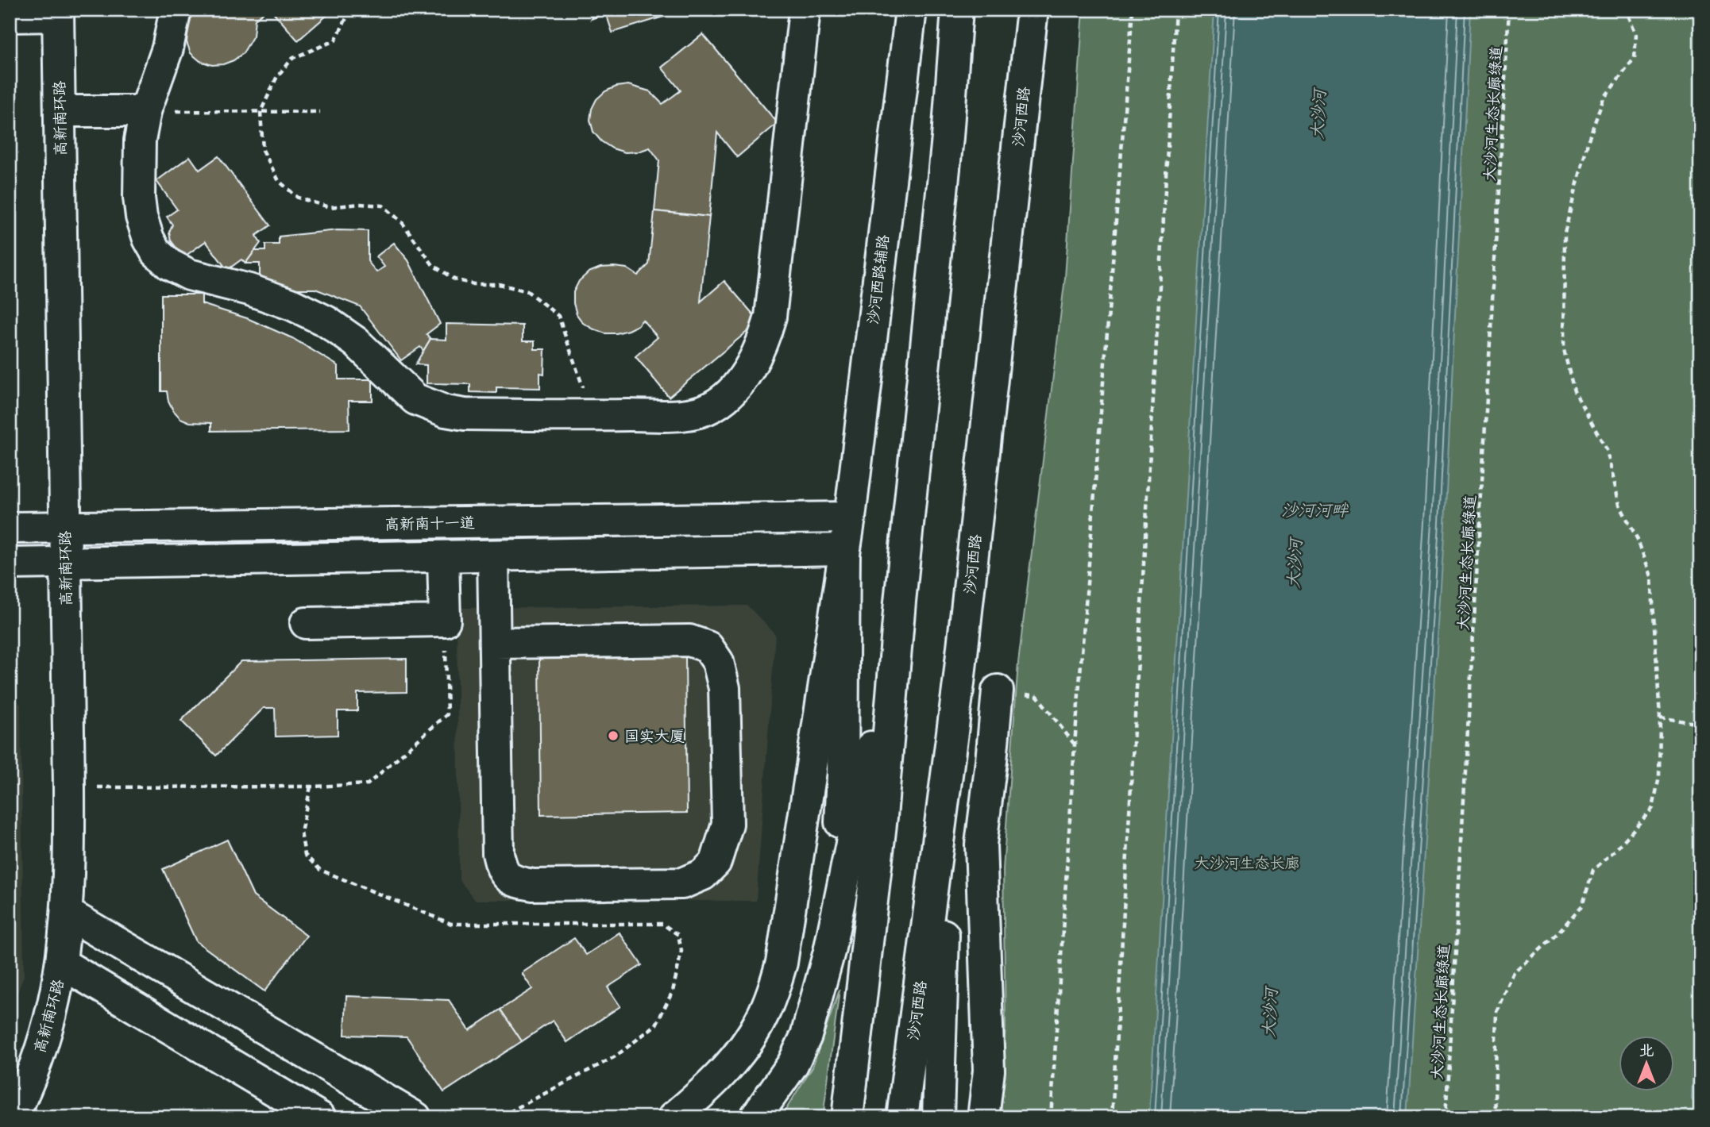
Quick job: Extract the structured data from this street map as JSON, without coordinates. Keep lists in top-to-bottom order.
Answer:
{
  "streets": {
    "main road": [
      "沙河西路",
      "高新南环路",
      "沙河西路辅路",
      "高新南十一道"
    ],
    "path": ["大沙河生态长廊绿道"]
  },
  "crossings": [
    ["高新南环路", "高新南十一道"],
    ["沙河西路辅路", "高新南十一道"]
  ],
  "water": ["大沙河", "沙河河畔"],
  "parks": ["大沙河生态长廊"],
  "places": ["国实大厦"],
  "north": "top"
}
